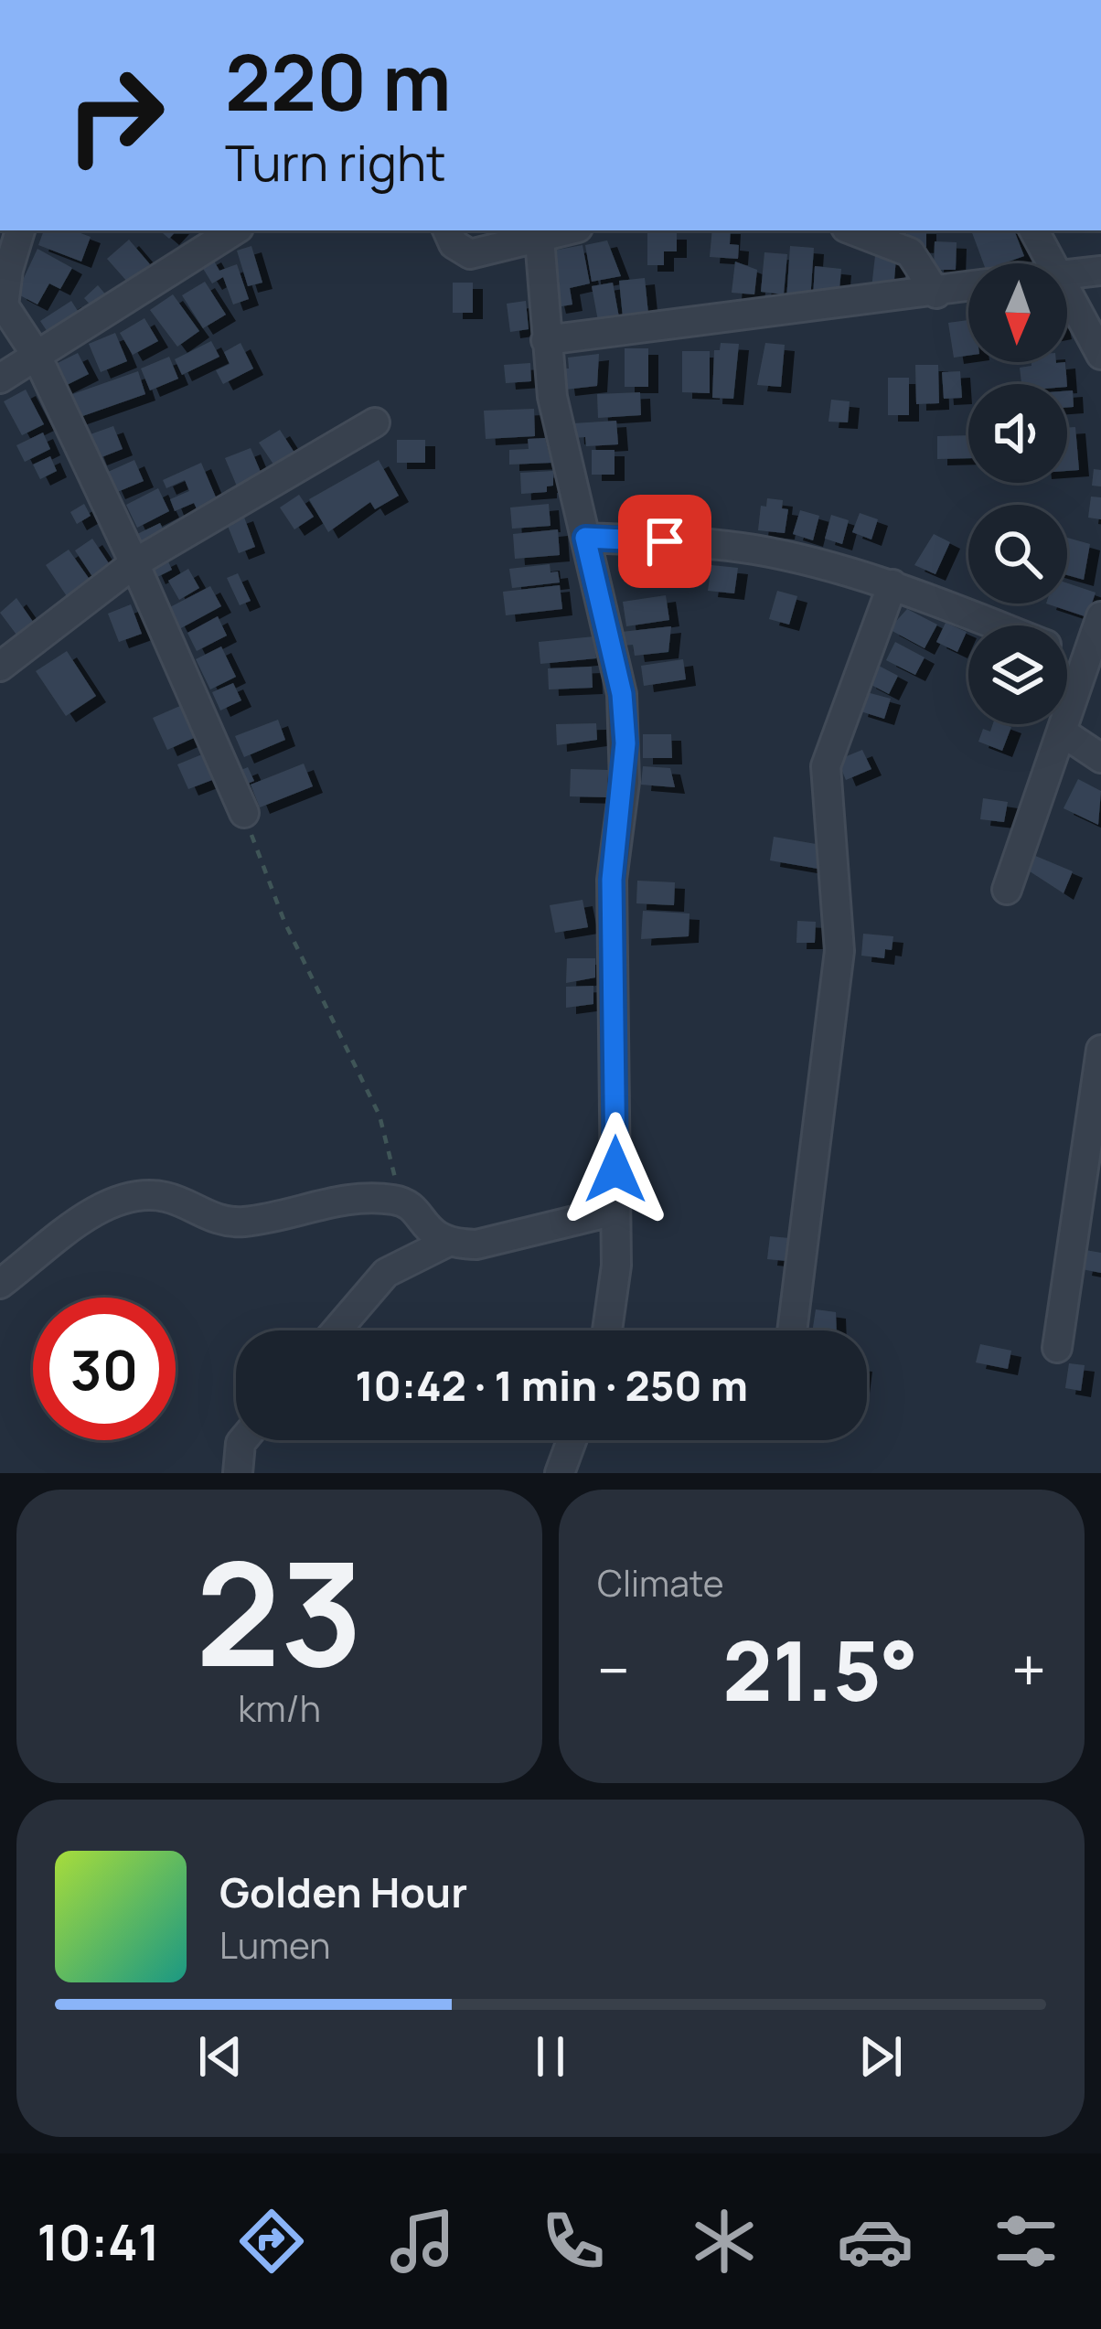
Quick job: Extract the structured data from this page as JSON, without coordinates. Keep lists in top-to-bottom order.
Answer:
{
  "north": "bottom",
  "page": {
    "turn": ["220 m", "Turn right"],
    "limit": "30",
    "trip": "10:42 · 1 min · 250 m",
    "tile": [
      ["23", "km/h"],
      "Climate"
    ],
    "heat": ["−", "21.5°", "+"],
    "song": ["Golden Hour", "Lumen"],
    "tabs": "10:41"
  }
}
